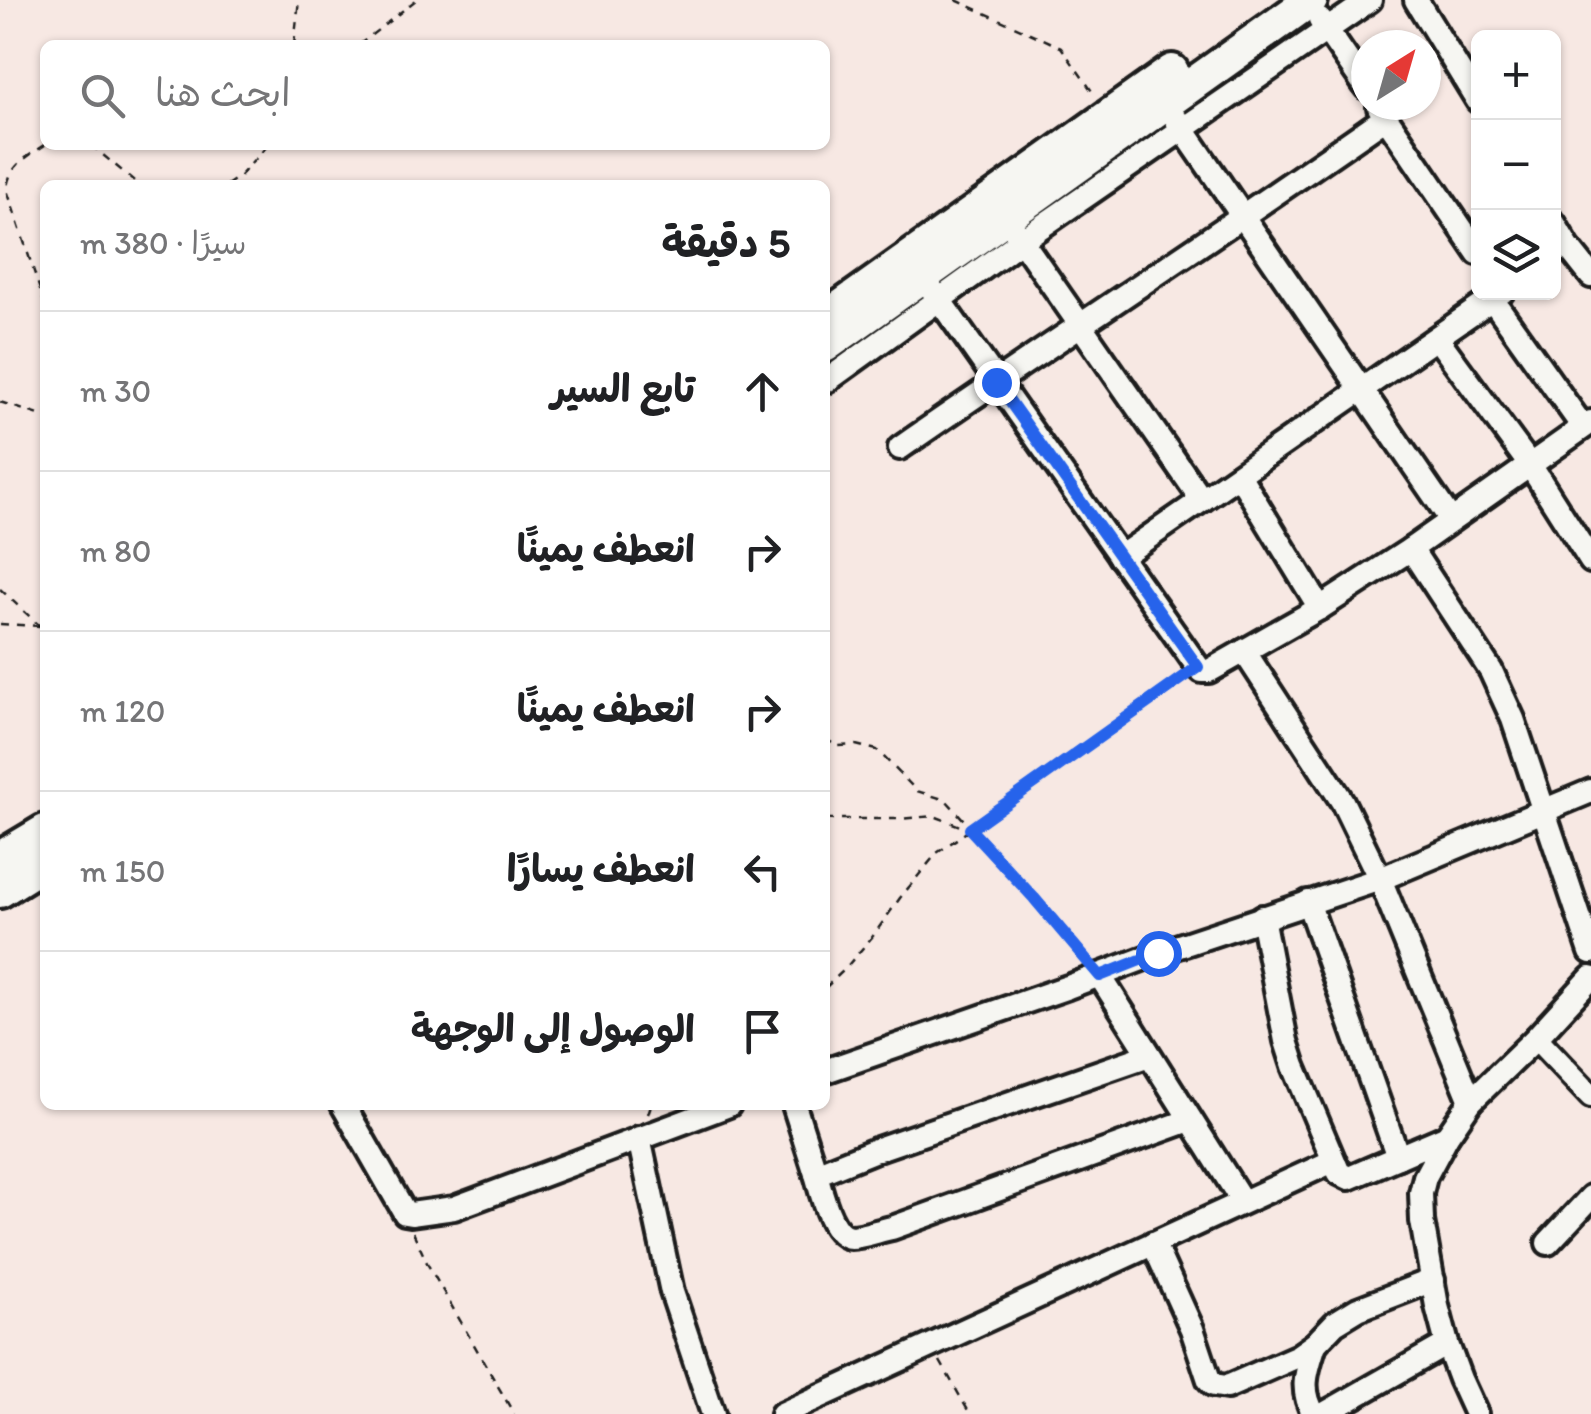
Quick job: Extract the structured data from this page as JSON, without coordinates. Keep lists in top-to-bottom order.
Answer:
{
  "north": "top right",
  "page": {
    "map_buttons": ["+", "−"],
    "search": "ابحث هنا",
    "heading": ["5 دقيقة", "سيرًا · 380 m"],
    "list": [
      ["تابع السير", "30 m"],
      ["انعطف يمينًا", "80 m"],
      ["انعطف يمينًا", "120 m"],
      ["انعطف يسارًا", "150 m"],
      "الوصول إلى الوجهة"
    ]
  }
}
